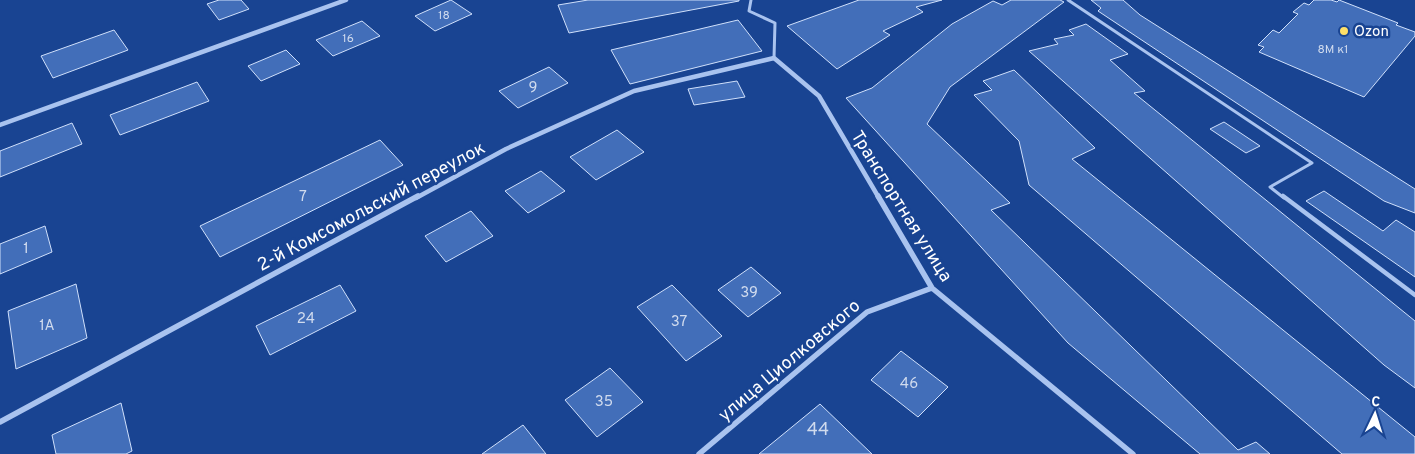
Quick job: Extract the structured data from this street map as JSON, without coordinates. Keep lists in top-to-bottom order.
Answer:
{
  "streets": {
    "street": ["2-й Комсомольский переулок", "Транспортная улица", "улица Циолковского"]
  },
  "crossings": [
    ["2-й Комсомольский переулок", "Транспортная улица"],
    ["Транспортная улица", "улица Циолковского"]
  ],
  "places": ["Ozon"],
  "house_numbers": [
    "18",
    "16",
    "8М к1",
    "9",
    "7",
    "1",
    "39",
    "24",
    "37",
    "1А",
    "46",
    "35",
    "44"
  ],
  "north": "top"
}
